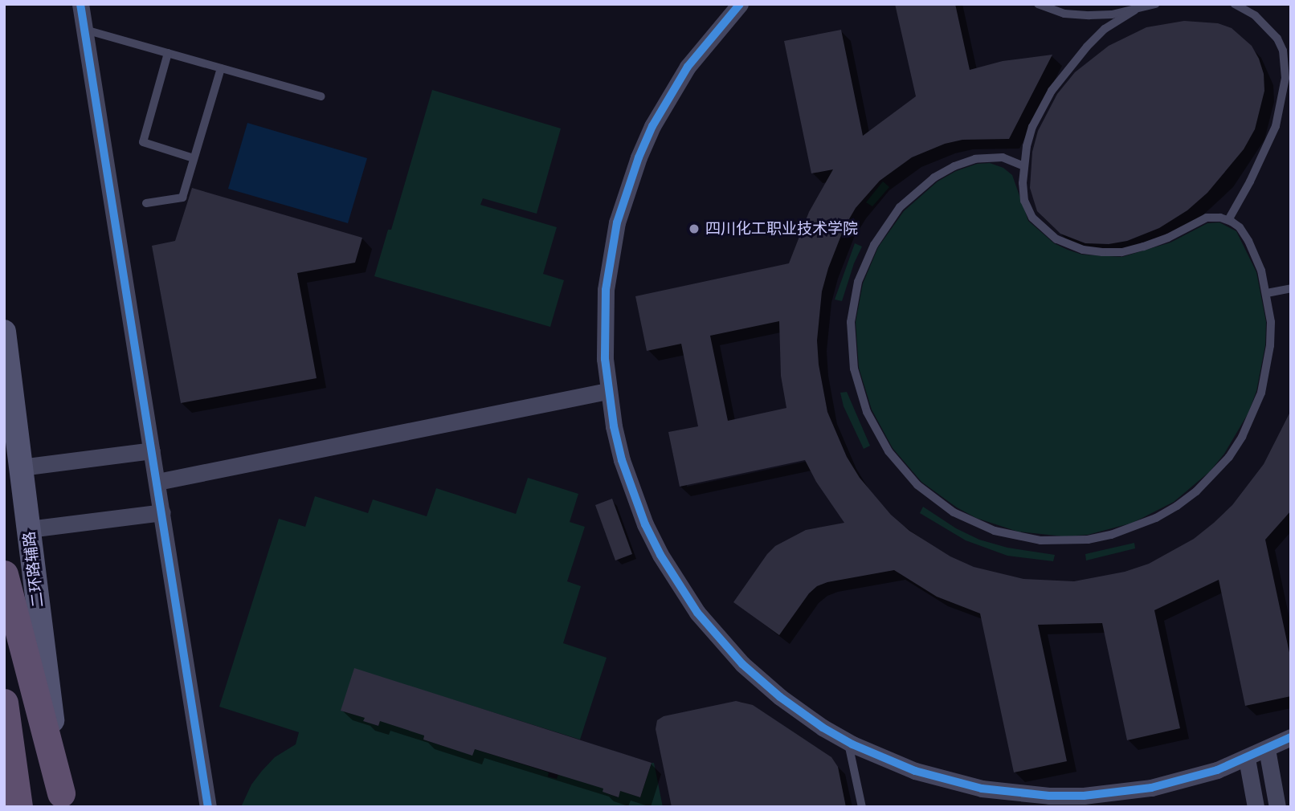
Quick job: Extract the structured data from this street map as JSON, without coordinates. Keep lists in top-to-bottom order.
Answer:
{
  "streets": {
    "main road": ["二环路辅路"]
  },
  "places": ["四川化工职业技术学院"]
}
